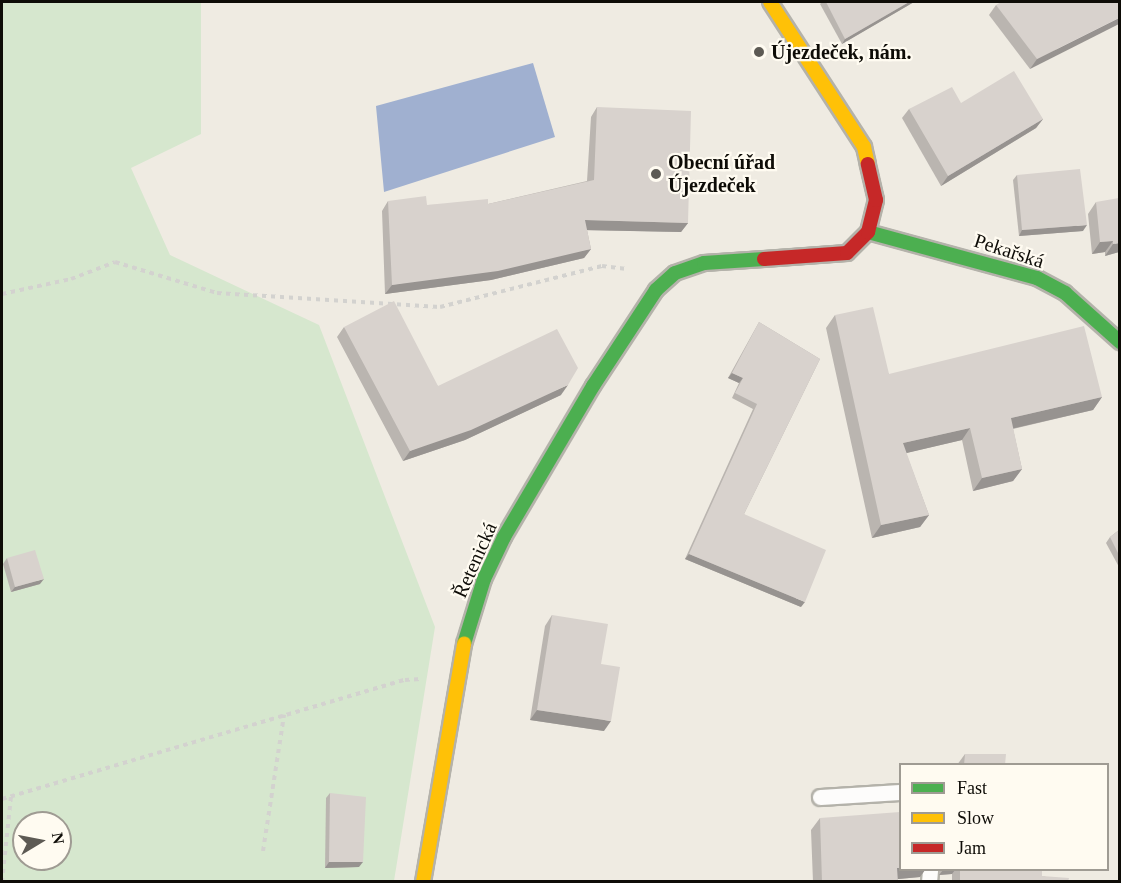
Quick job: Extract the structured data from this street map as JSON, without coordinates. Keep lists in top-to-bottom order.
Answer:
{
  "streets": {
    "street": ["Pekařská", "Řetenická"]
  },
  "crossings": [
    ["Pekařská", "Řetenická"]
  ],
  "places": ["Újezdeček, nám.", "Obecní úřad Újezdeček"],
  "legend": ["Fast", "Slow", "Jam"],
  "north": "right"
}
